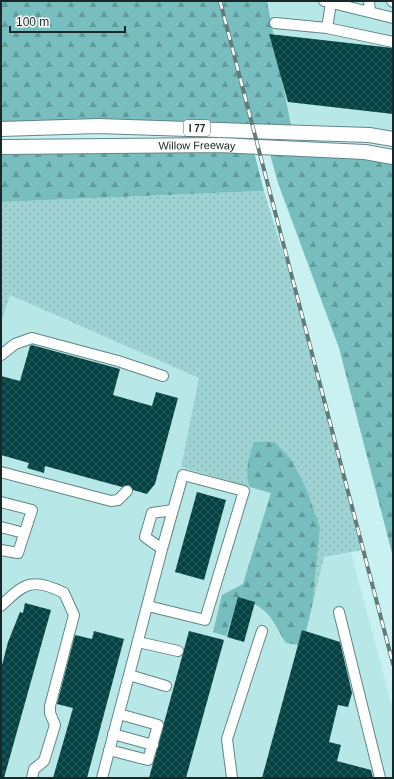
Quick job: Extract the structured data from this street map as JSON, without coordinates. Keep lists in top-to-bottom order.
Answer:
{
  "streets": {
    "highway": ["I 77", "Willow Freeway"]
  },
  "scale_bar": "100 m"
}
